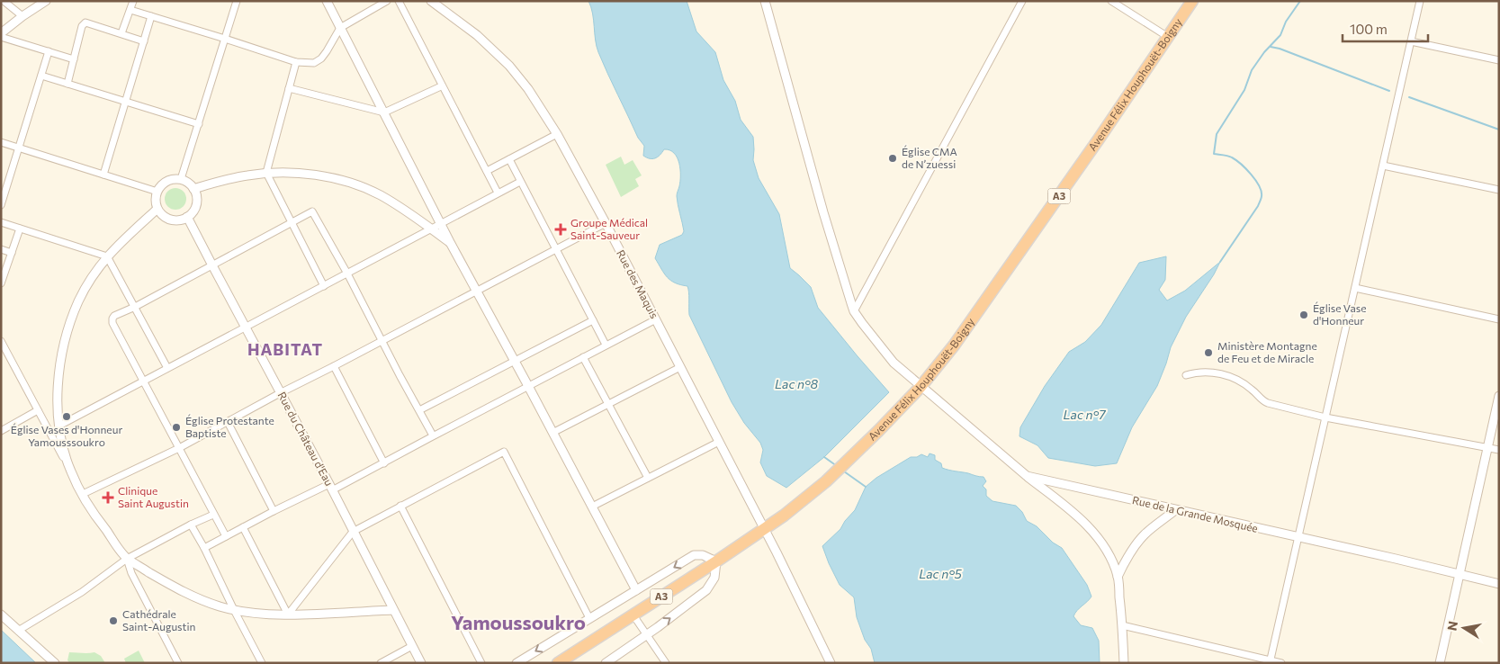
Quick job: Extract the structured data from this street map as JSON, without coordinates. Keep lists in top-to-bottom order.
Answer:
{
  "streets": {
    "highway": ["Avenue Félix Houphouët-Boigny", "A3"],
    "street": ["Rue des Maquis", "Rue du Château d'Eau", "Rue de la Grande Mosquée"]
  },
  "crossings": [
    ["Avenue Félix Houphouët-Boigny", "Rue des Maquis"],
    ["Avenue Félix Houphouët-Boigny", "Rue de la Grande Mosquée"]
  ],
  "districts": ["HABITAT", "Yamoussoukro"],
  "water": ["Lac n°8", "Lac n°7", "Lac n°5"],
  "places": {
    "other": [
      "Église CMA de N’zuessi",
      "Église Vase d'Honneur",
      "Ministère Montagne de Feu et de Miracle",
      "Église Vases d'Honneur Yamousssoukro",
      "Église Protestante Baptiste",
      "Cathédrale Saint-Augustin"
    ],
    "health": ["Groupe Médical Saint-Sauveur", "Clinique Saint Augustin"]
  },
  "scale_bar": "100 m",
  "north": "left"
}
